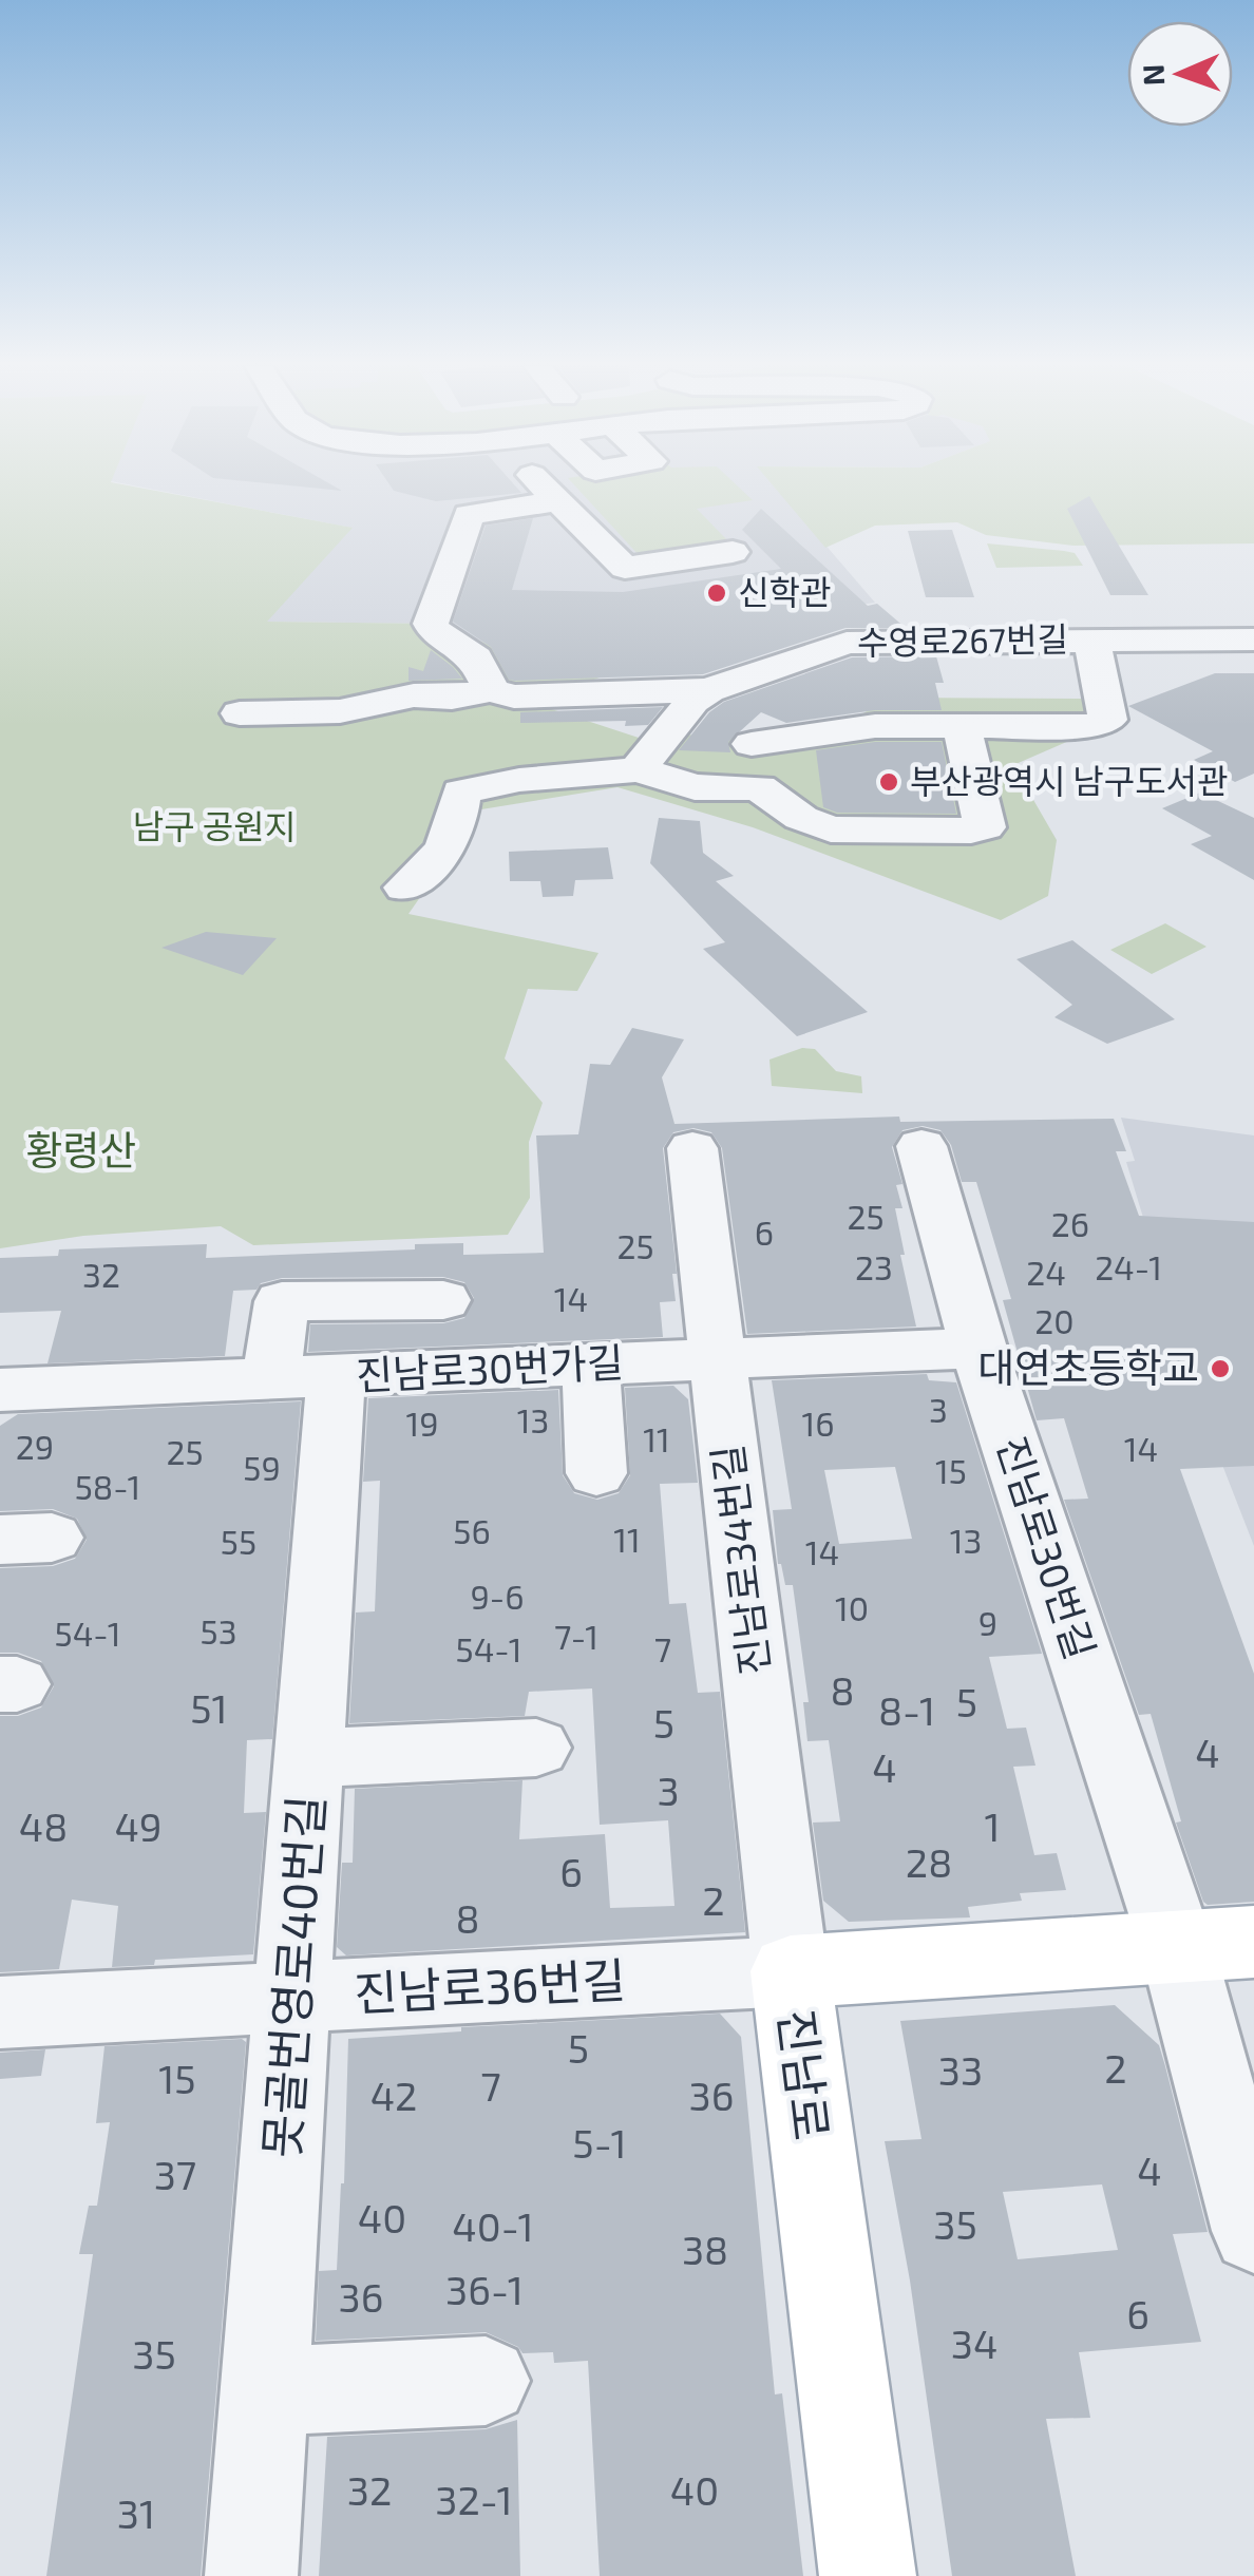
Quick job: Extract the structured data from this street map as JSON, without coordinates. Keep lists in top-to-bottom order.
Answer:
{
  "streets": {
    "main road": ["진남로"],
    "street": [
      "수영로267번길",
      "진남로30번가길",
      "진남로30번길",
      "진남로34번길",
      "못골번영로40번길",
      "진남로36번길"
    ]
  },
  "crossings": [
    ["진남로30번가길", "진남로30번길"],
    ["진남로30번가길", "진남로34번길"],
    ["진남로30번가길", "못골번영로40번길"],
    ["진남로30번길", "진남로"],
    ["진남로34번길", "진남로36번길"],
    ["진남로34번길", "진남로"],
    ["못골번영로40번길", "진남로36번길"],
    ["진남로36번길", "진남로"]
  ],
  "parks": ["남구 공원지", "황령산"],
  "places": ["신학관", "부산광역시 남구도서관", "대연초등학교"],
  "house_numbers": [
    "25",
    "26",
    "6",
    "25",
    "23",
    "24-1",
    "24",
    "32",
    "14",
    "20",
    "3",
    "13",
    "19",
    "16",
    "11",
    "29",
    "14",
    "25",
    "59",
    "15",
    "58-1",
    "56",
    "11",
    "13",
    "55",
    "14",
    "9-6",
    "10",
    "9",
    "53",
    "54-1",
    "7-1",
    "54-1",
    "7",
    "8",
    "5",
    "51",
    "8-1",
    "5",
    "4",
    "4",
    "3",
    "48",
    "49",
    "1",
    "28",
    "6",
    "2",
    "8",
    "5",
    "2",
    "33",
    "15",
    "7",
    "42",
    "36",
    "5-1",
    "4",
    "37",
    "40",
    "35",
    "40-1",
    "38",
    "36-1",
    "36",
    "6",
    "34",
    "35",
    "32",
    "40",
    "32-1",
    "31"
  ],
  "north": "left"
}
